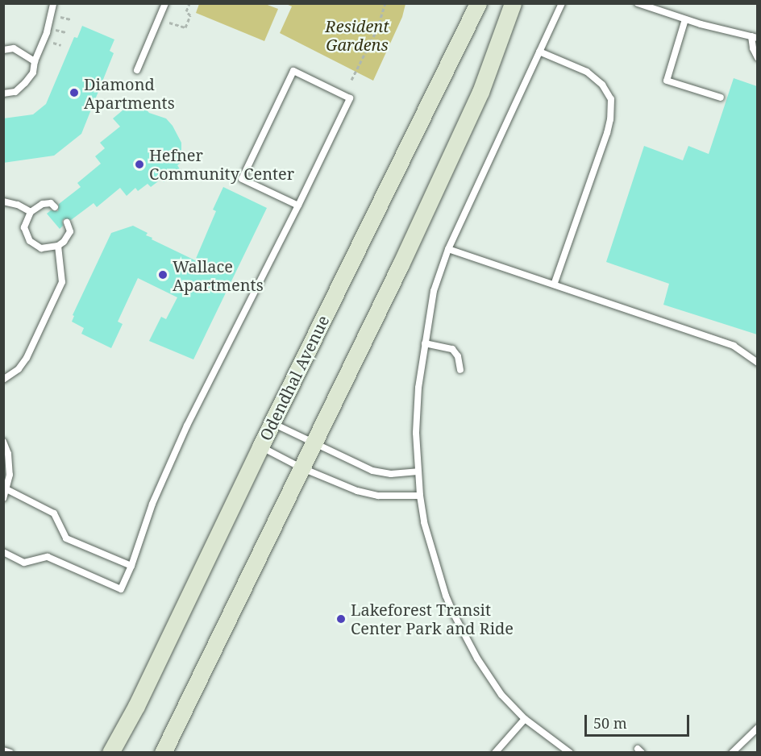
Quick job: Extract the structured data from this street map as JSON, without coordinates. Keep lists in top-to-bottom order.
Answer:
{
  "streets": {
    "street": ["Odendhal Avenue"]
  },
  "parks": ["Resident Gardens"],
  "places": [
    "Diamond Apartments",
    "Hefner Community Center",
    "Wallace Apartments",
    "Lakeforest Transit Center Park and Ride"
  ],
  "scale_bar": "50 m"
}
